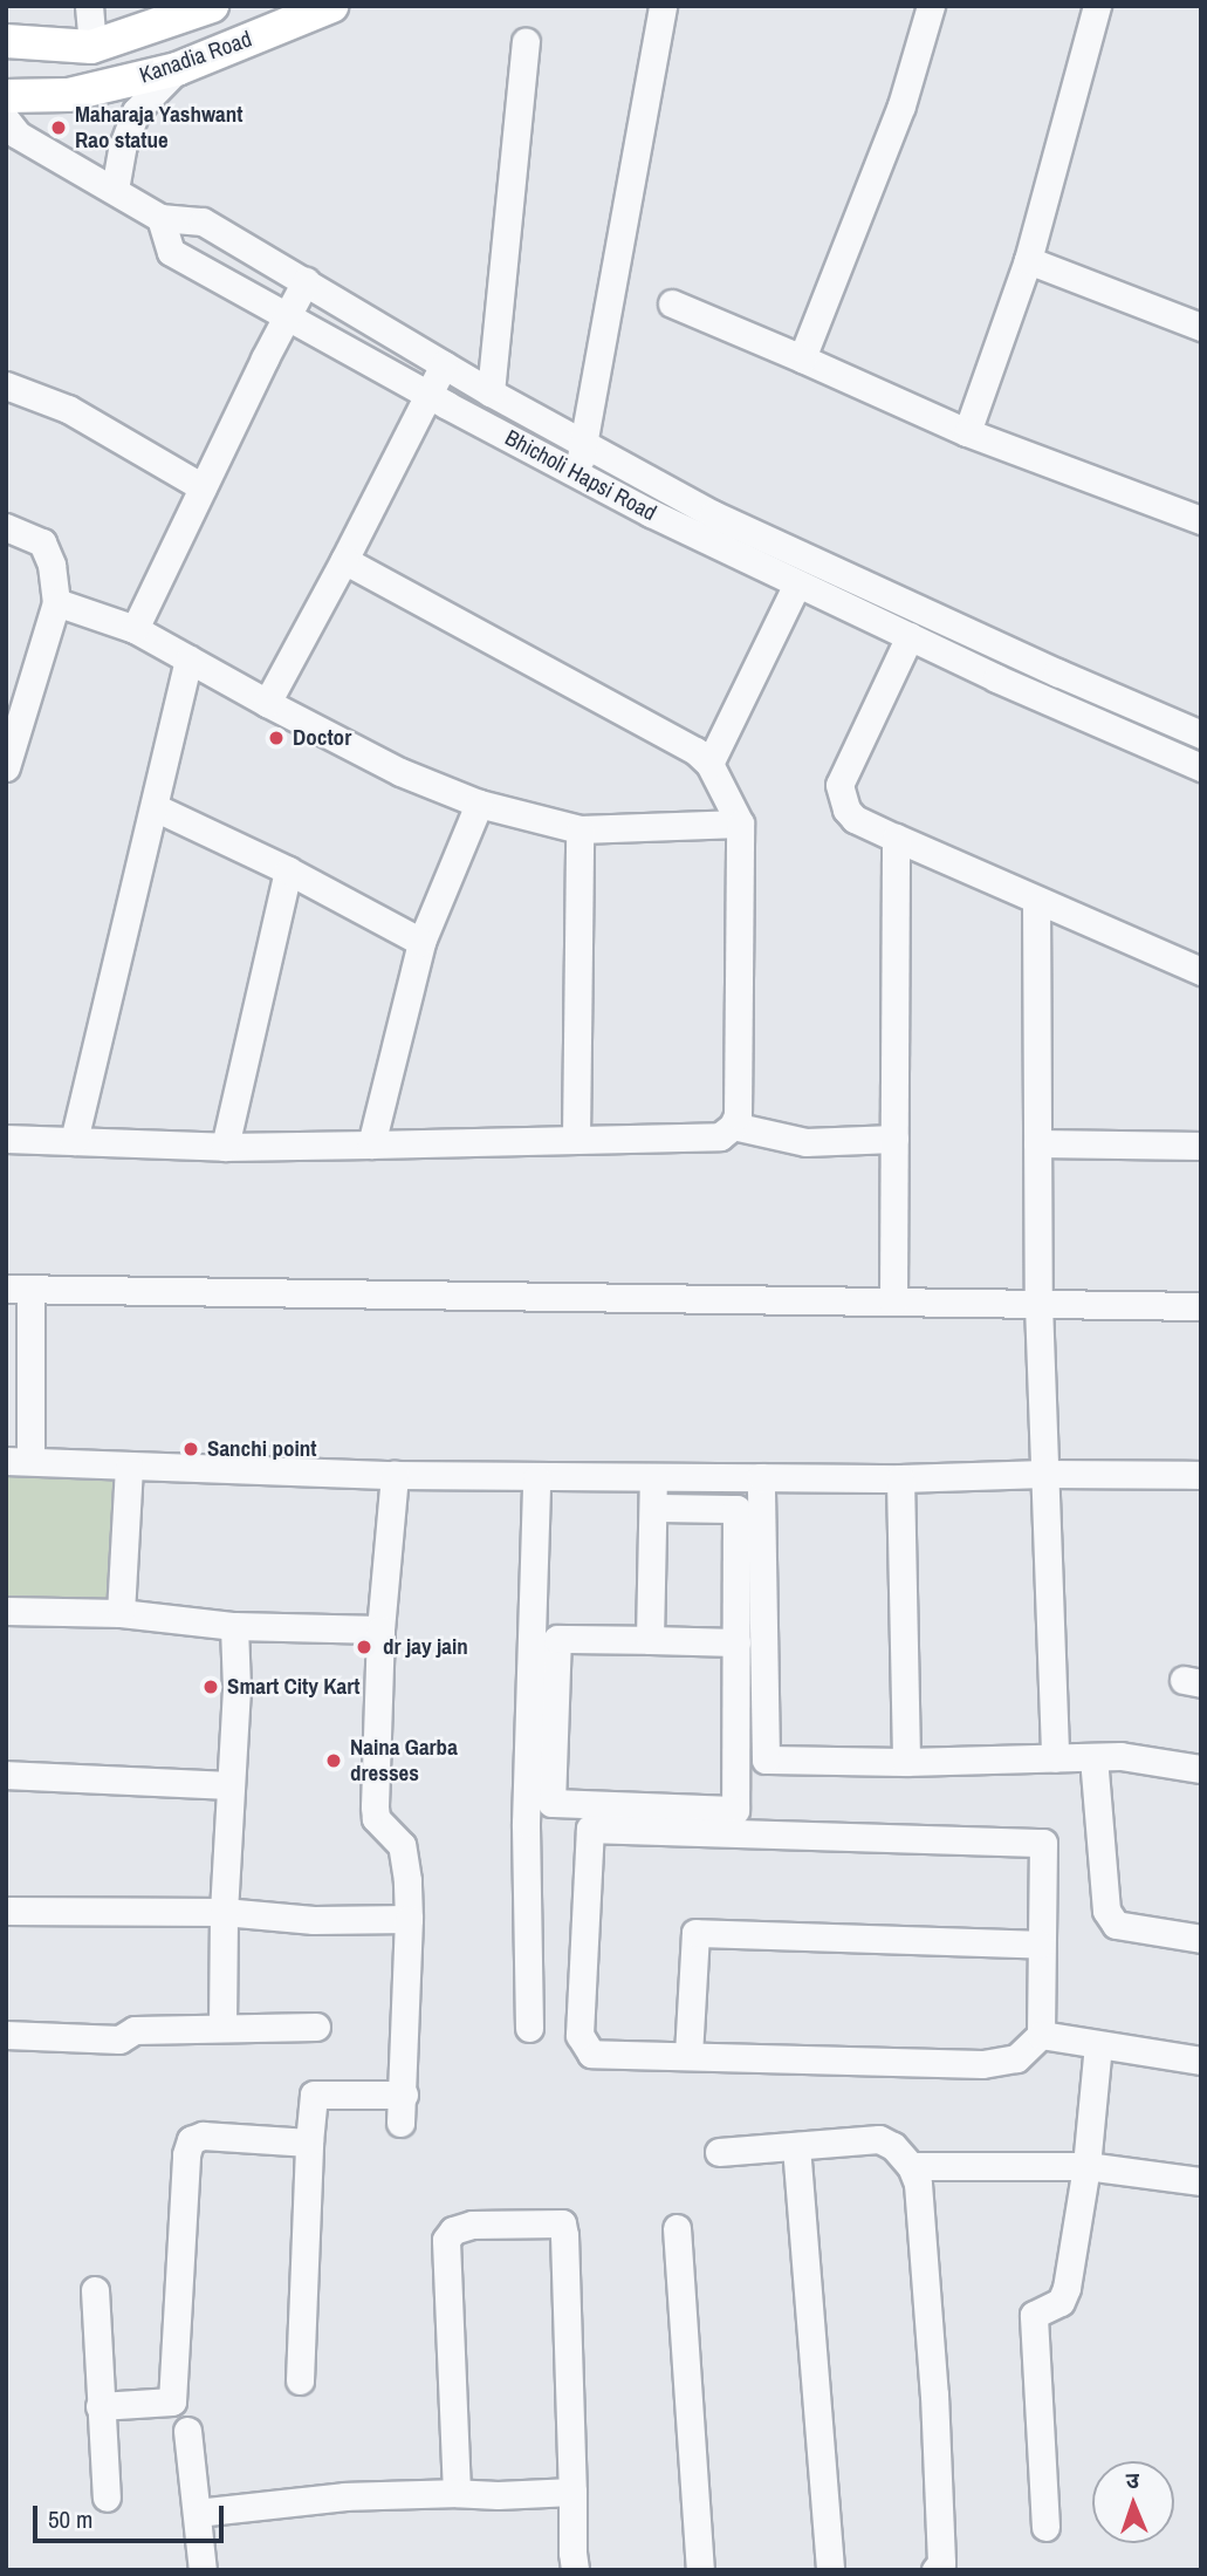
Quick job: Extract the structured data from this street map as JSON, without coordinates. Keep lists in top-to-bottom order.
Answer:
{
  "streets": {
    "main road": ["Kanadia Road"],
    "street": ["Bhicholi Hapsi Road"]
  },
  "places": [
    "Maharaja Yashwant Rao statue",
    "Doctor",
    "Sanchi point",
    "dr jay jain",
    "Smart City Kart",
    "Naina Garba dresses"
  ],
  "scale_bar": "50 m",
  "north": "top"
}
